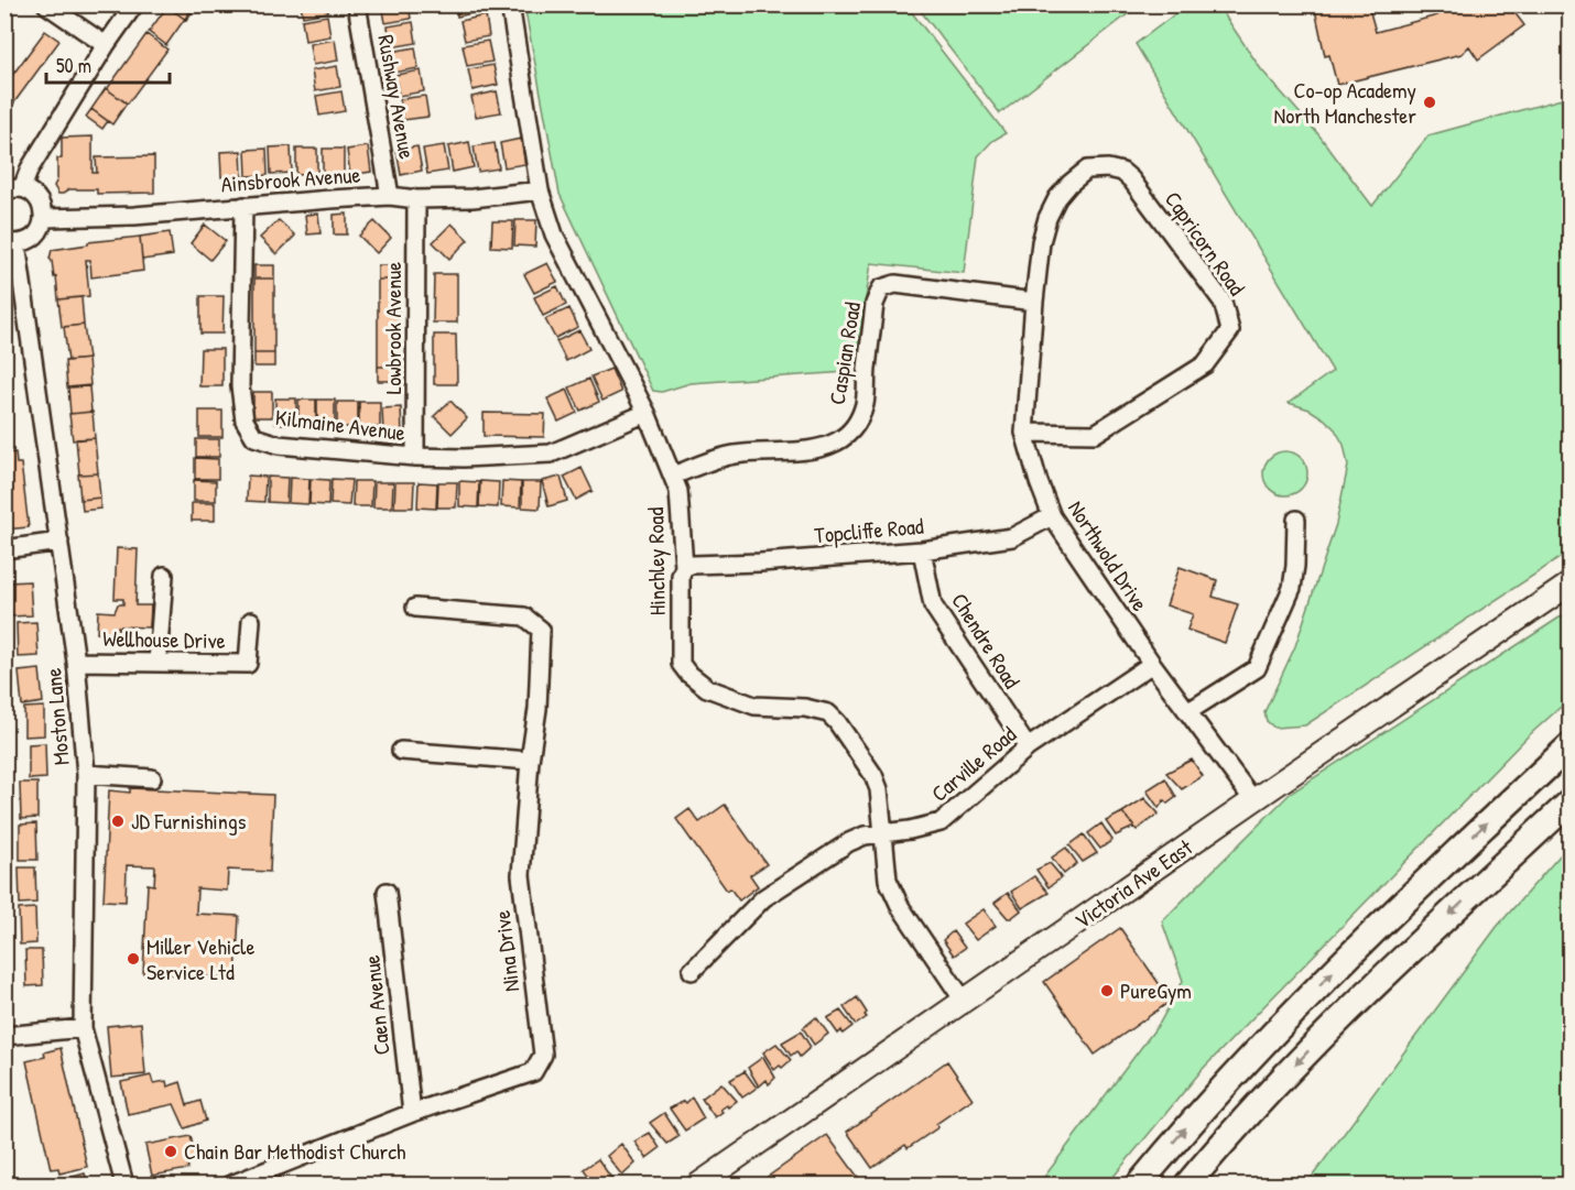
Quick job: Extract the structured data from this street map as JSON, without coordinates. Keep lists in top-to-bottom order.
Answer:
{
  "streets": {
    "main road": ["Victoria Ave East"],
    "street": [
      "Rushway Avenue",
      "Ainsbrook Avenue",
      "Capricorn Road",
      "Lowbrook Avenue",
      "Caspian Road",
      "Kilmaine Avenue",
      "Topcliffe Road",
      "Northwold Drive",
      "Hinchley Road",
      "Wellhouse Drive",
      "Chendre Road",
      "Moston Lane",
      "Carville Road",
      "Nina Drive",
      "Caen Avenue"
    ]
  },
  "crossings": [
    ["Rushway Avenue", "Ainsbrook Avenue"],
    ["Ainsbrook Avenue", "Lowbrook Avenue"],
    ["Ainsbrook Avenue", "Kilmaine Avenue"],
    ["Ainsbrook Avenue", "Hinchley Road"],
    ["Capricorn Road", "Caspian Road"],
    ["Capricorn Road", "Northwold Drive"],
    ["Lowbrook Avenue", "Kilmaine Avenue"],
    ["Caspian Road", "Northwold Drive"],
    ["Caspian Road", "Hinchley Road"],
    ["Kilmaine Avenue", "Hinchley Road"],
    ["Topcliffe Road", "Northwold Drive"],
    ["Topcliffe Road", "Hinchley Road"],
    ["Topcliffe Road", "Chendre Road"],
    ["Northwold Drive", "Carville Road"],
    ["Northwold Drive", "Victoria Ave East"],
    ["Hinchley Road", "Carville Road"],
    ["Hinchley Road", "Victoria Ave East"],
    ["Wellhouse Drive", "Moston Lane"],
    ["Chendre Road", "Carville Road"],
    ["Nina Drive", "Caen Avenue"]
  ],
  "places": [
    "Co-op Academy North Manchester",
    "JD Furnishings",
    "Miller Vehicle Service Ltd",
    "PureGym",
    "Chain Bar Methodist Church"
  ],
  "scale_bar": "50 m"
}
